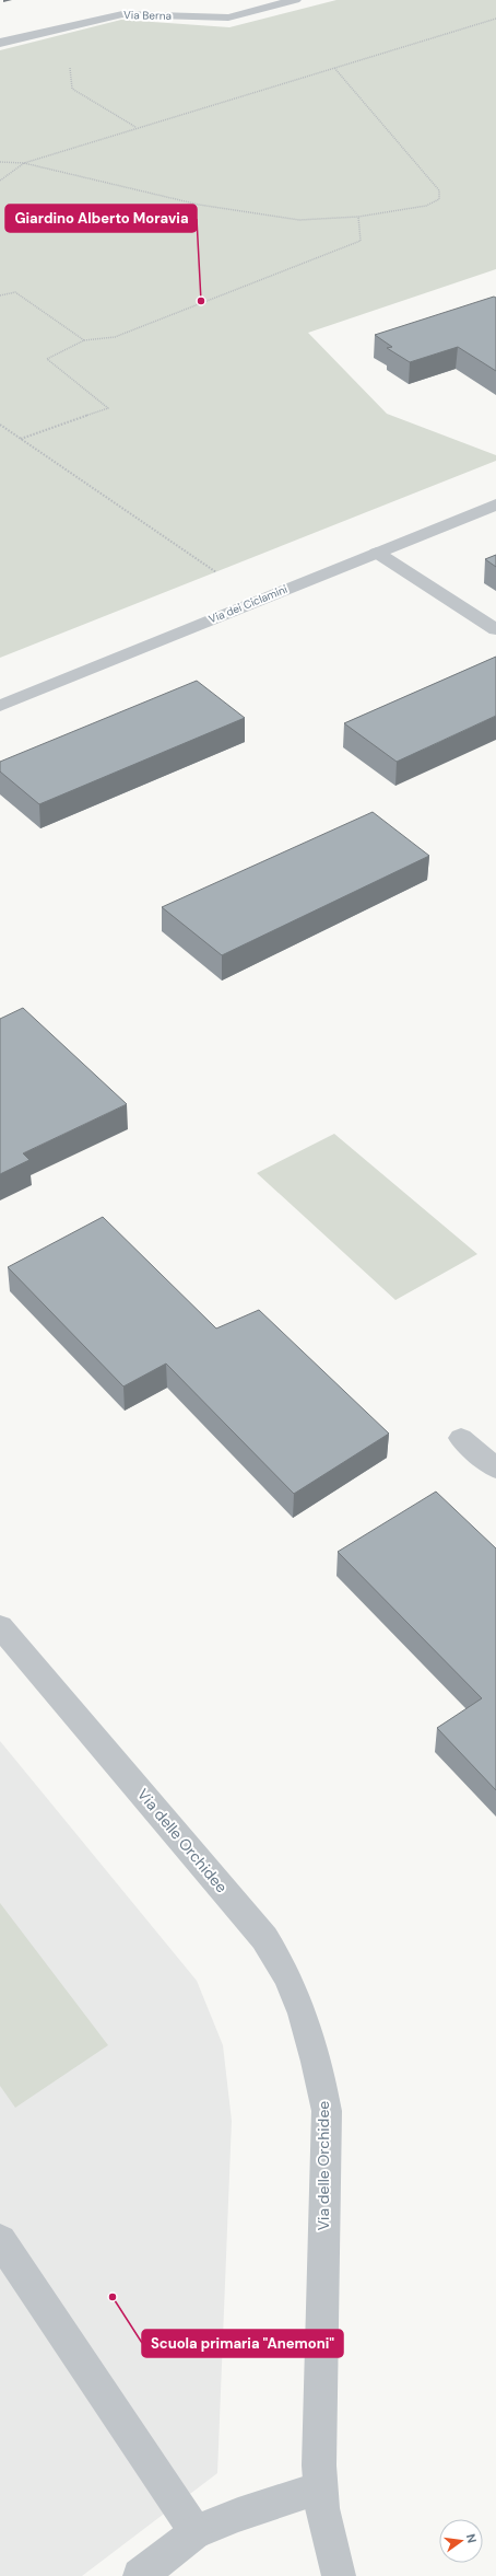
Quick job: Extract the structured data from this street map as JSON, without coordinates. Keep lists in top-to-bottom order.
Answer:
{
  "streets": {
    "street": ["Via Berna", "Via dei Ciclamini", "Via delle Orchidee"]
  },
  "places": ["Giardino Alberto Moravia", "Scuola primaria \"Anemoni\""],
  "north": "right"
}
